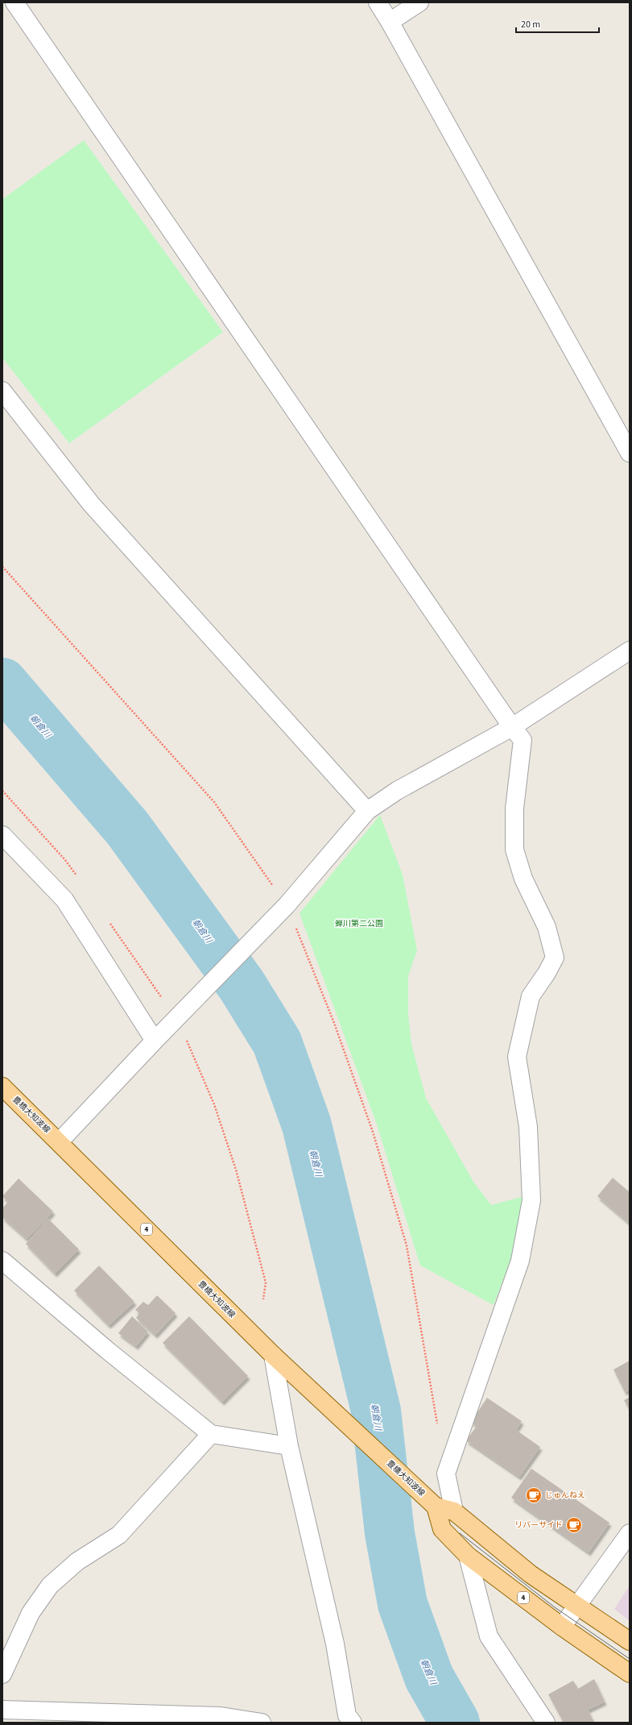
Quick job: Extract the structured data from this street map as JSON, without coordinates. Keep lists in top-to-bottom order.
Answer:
{
  "streets": {
    "main road": ["豊橋大知波線", "4"]
  },
  "crossings": [
    ["豊橋大知波線", "4"]
  ],
  "water": ["朝倉川"],
  "parks": ["蝉川第二公園"],
  "places": {
    "cafe": ["じゅんねえ", "リバーサイド"]
  },
  "scale_bar": "20 m"
}
